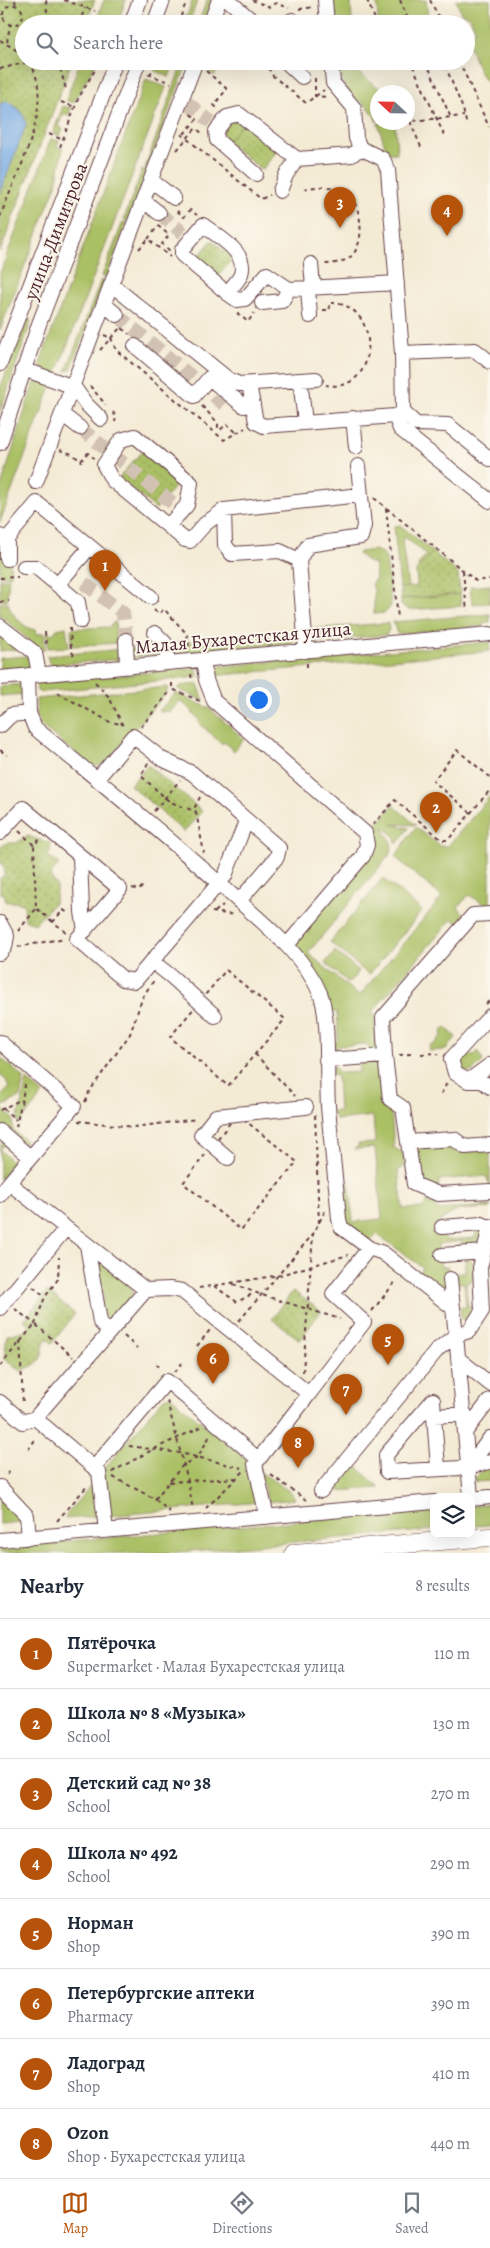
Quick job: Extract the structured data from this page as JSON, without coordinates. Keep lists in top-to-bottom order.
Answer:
{
  "streets": {
    "street": ["улица Димитрова", "Малая Бухарестская улица"]
  },
  "north": "left",
  "page": {
    "search": "Search here",
    "pins": [
      "3",
      "4",
      "1",
      "2",
      "5",
      "6",
      "7",
      "8"
    ],
    "heading": ["Nearby", "8 results"],
    "list": [
      {
        "mark": "1",
        "name": "Пятёрочка",
        "note": "Supermarket · Малая Бухарестская улица",
        "value": "110 m"
      },
      {
        "mark": "2",
        "name": "Школа № 8 «Музыка»",
        "note": "School",
        "value": "130 m"
      },
      {
        "mark": "3",
        "name": "Детский сад № 38",
        "note": "School",
        "value": "270 m"
      },
      {
        "mark": "4",
        "name": "Школа № 492",
        "note": "School",
        "value": "290 m"
      },
      {
        "mark": "5",
        "name": "Норман",
        "note": "Shop",
        "value": "390 m"
      },
      {
        "mark": "6",
        "name": "Петербургские аптеки",
        "note": "Pharmacy",
        "value": "390 m"
      },
      {
        "mark": "7",
        "name": "Ладоград",
        "note": "Shop",
        "value": "410 m"
      },
      {
        "mark": "8",
        "name": "Ozon",
        "note": "Shop · Бухарестская улица",
        "value": "440 m"
      }
    ],
    "nav": ["Map", "Directions", "Saved"]
  }
}
